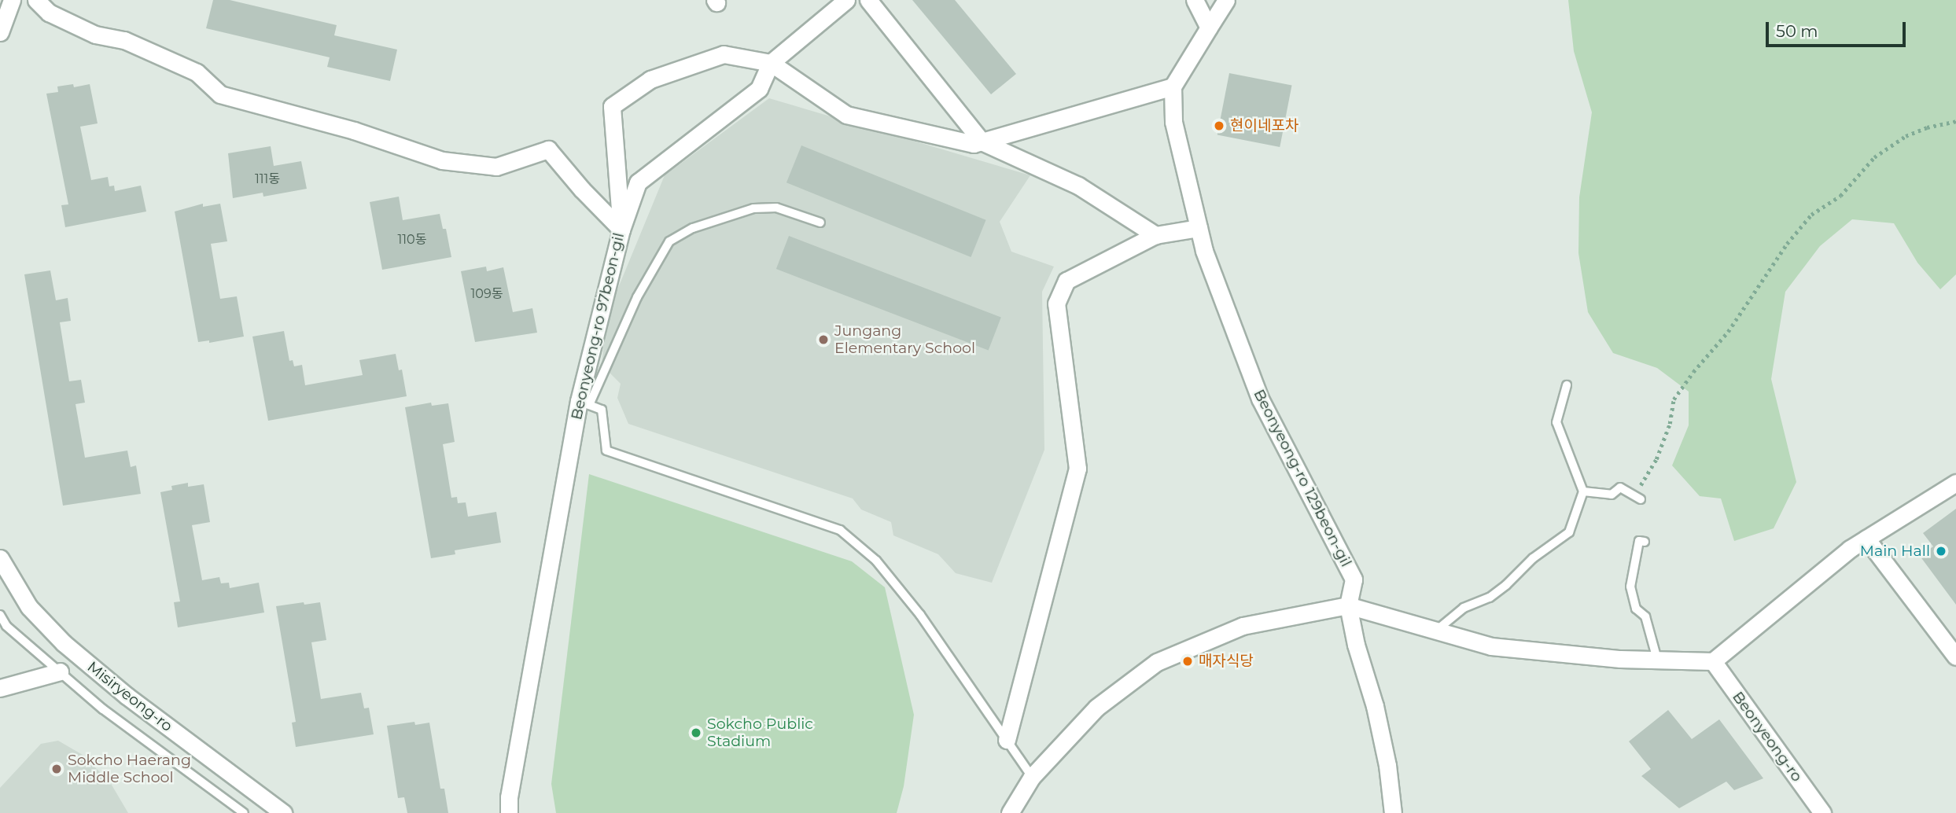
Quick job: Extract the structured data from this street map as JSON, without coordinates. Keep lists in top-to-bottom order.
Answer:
{
  "streets": {
    "street": [
      "Beonyeong-ro 97beon-gil",
      "Beonyeong-ro 129beon-gil",
      "Misiryeong-ro",
      "Beonyeong-ro"
    ]
  },
  "crossings": [
    ["Beonyeong-ro 97beon-gil", "Beonyeong-ro 129beon-gil"]
  ],
  "places": [
    "현이네포차",
    "Jungang Elementary School",
    "Main Hall",
    "매자식당",
    "Sokcho Public Stadium",
    "Sokcho Haerang Middle School"
  ],
  "house_numbers": ["111동", "110동", "109동"],
  "scale_bar": "50 m"
}
